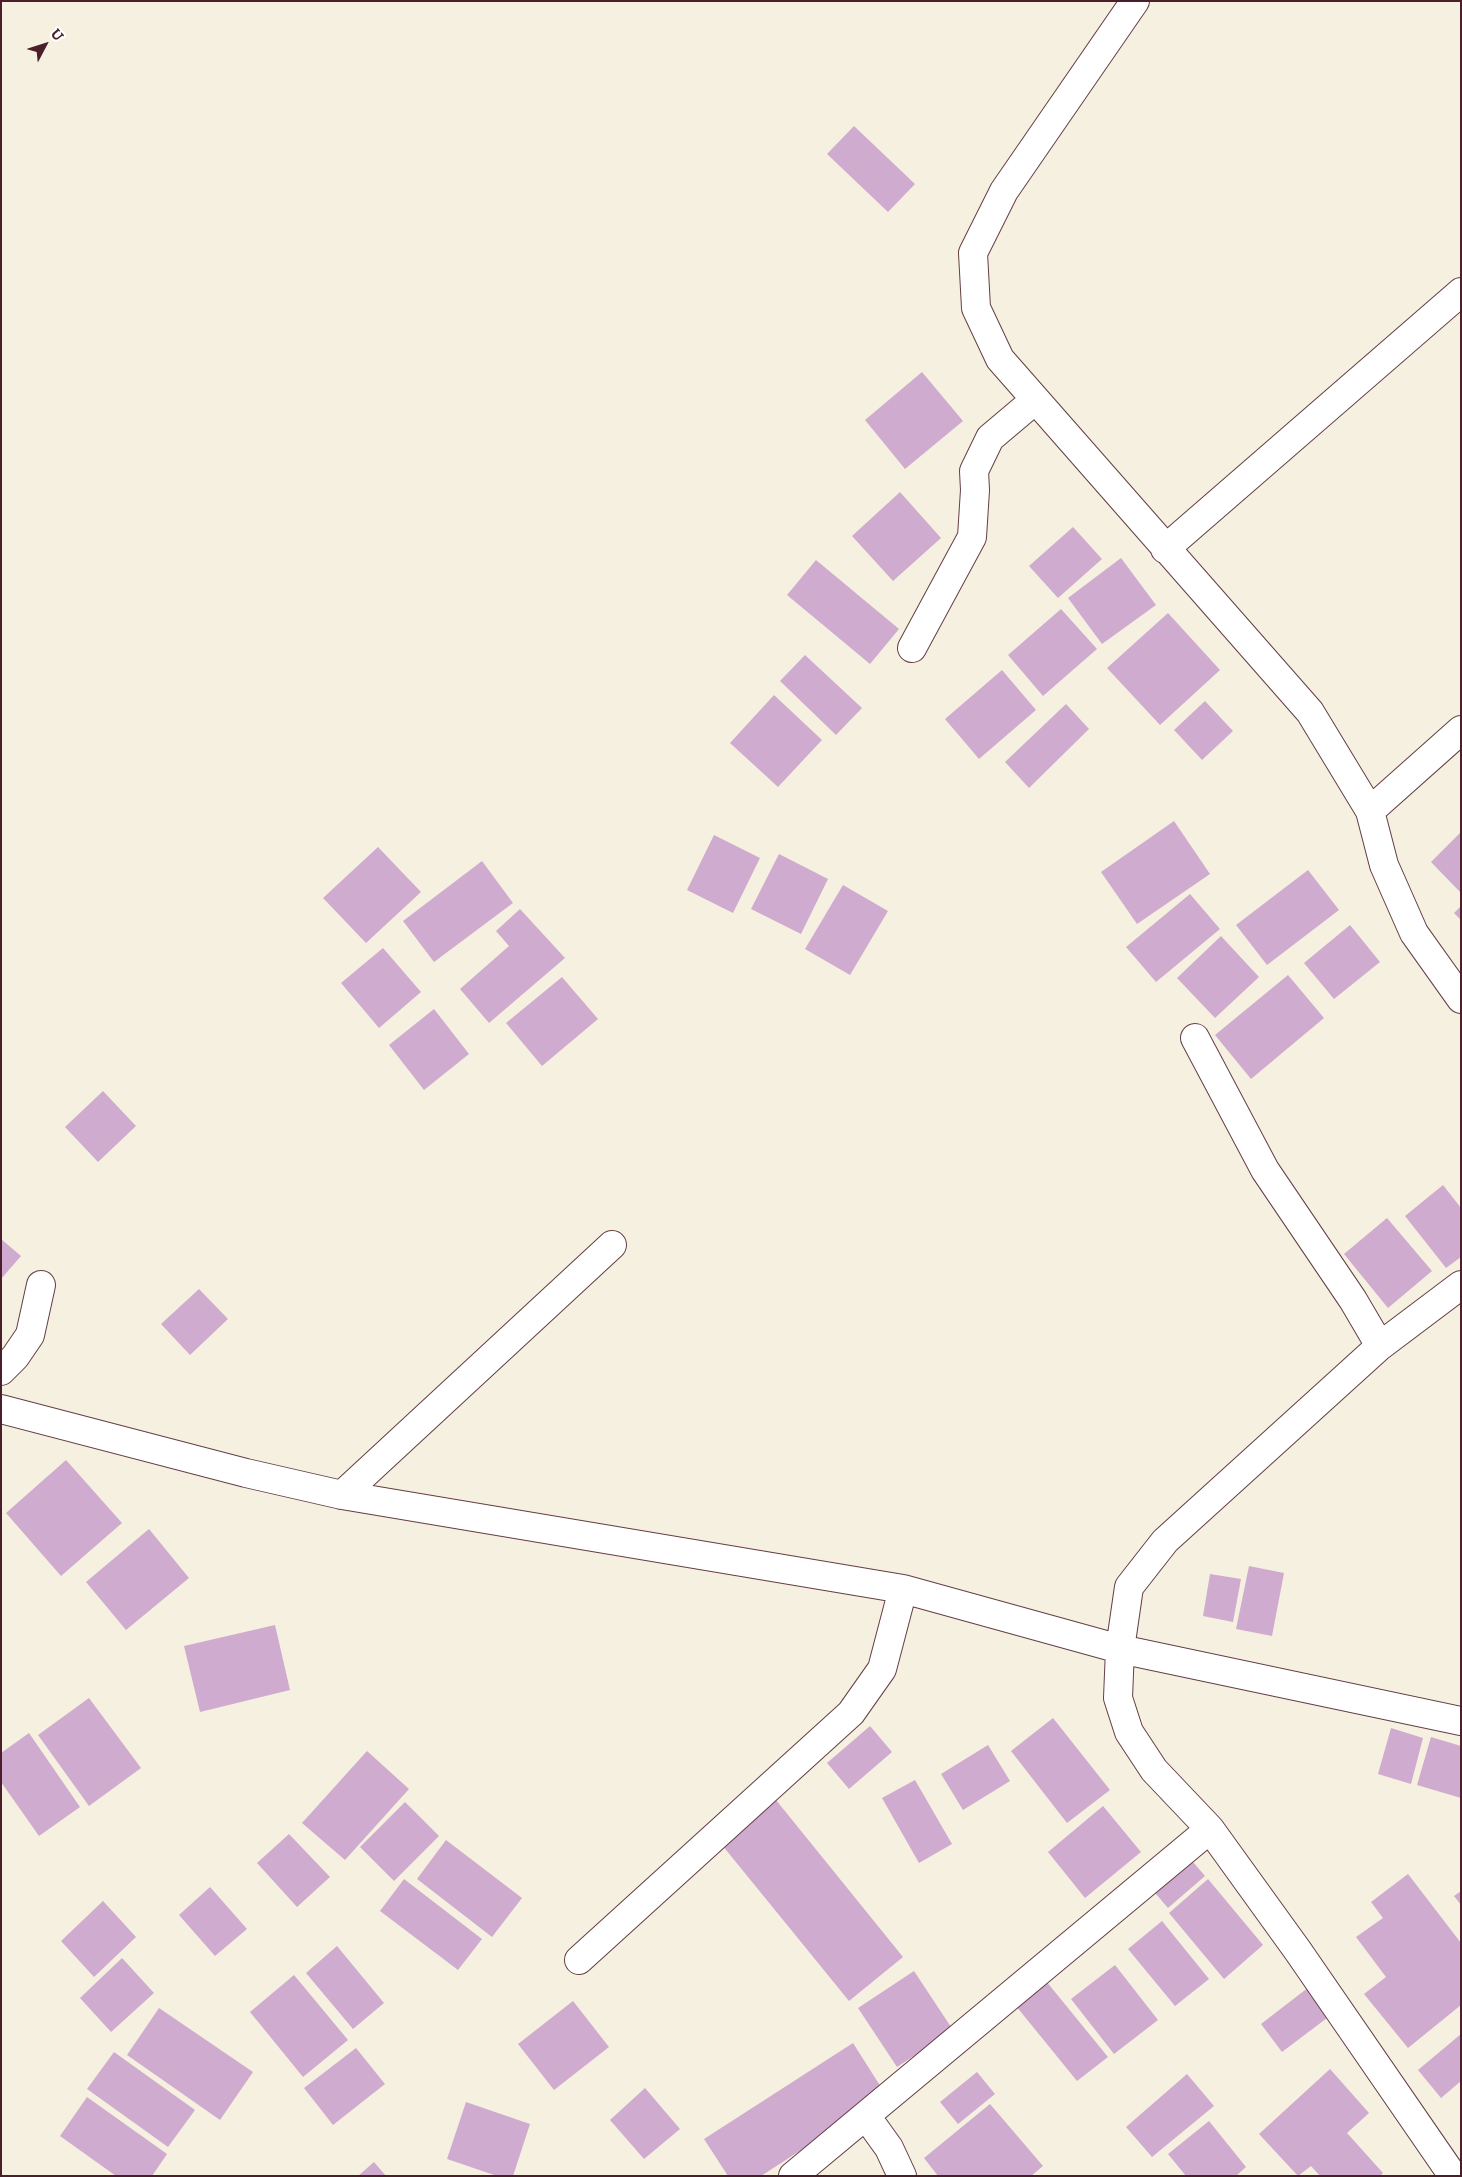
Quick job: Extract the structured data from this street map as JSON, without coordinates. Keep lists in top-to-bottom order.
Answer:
{
  "north": "top right"
}
